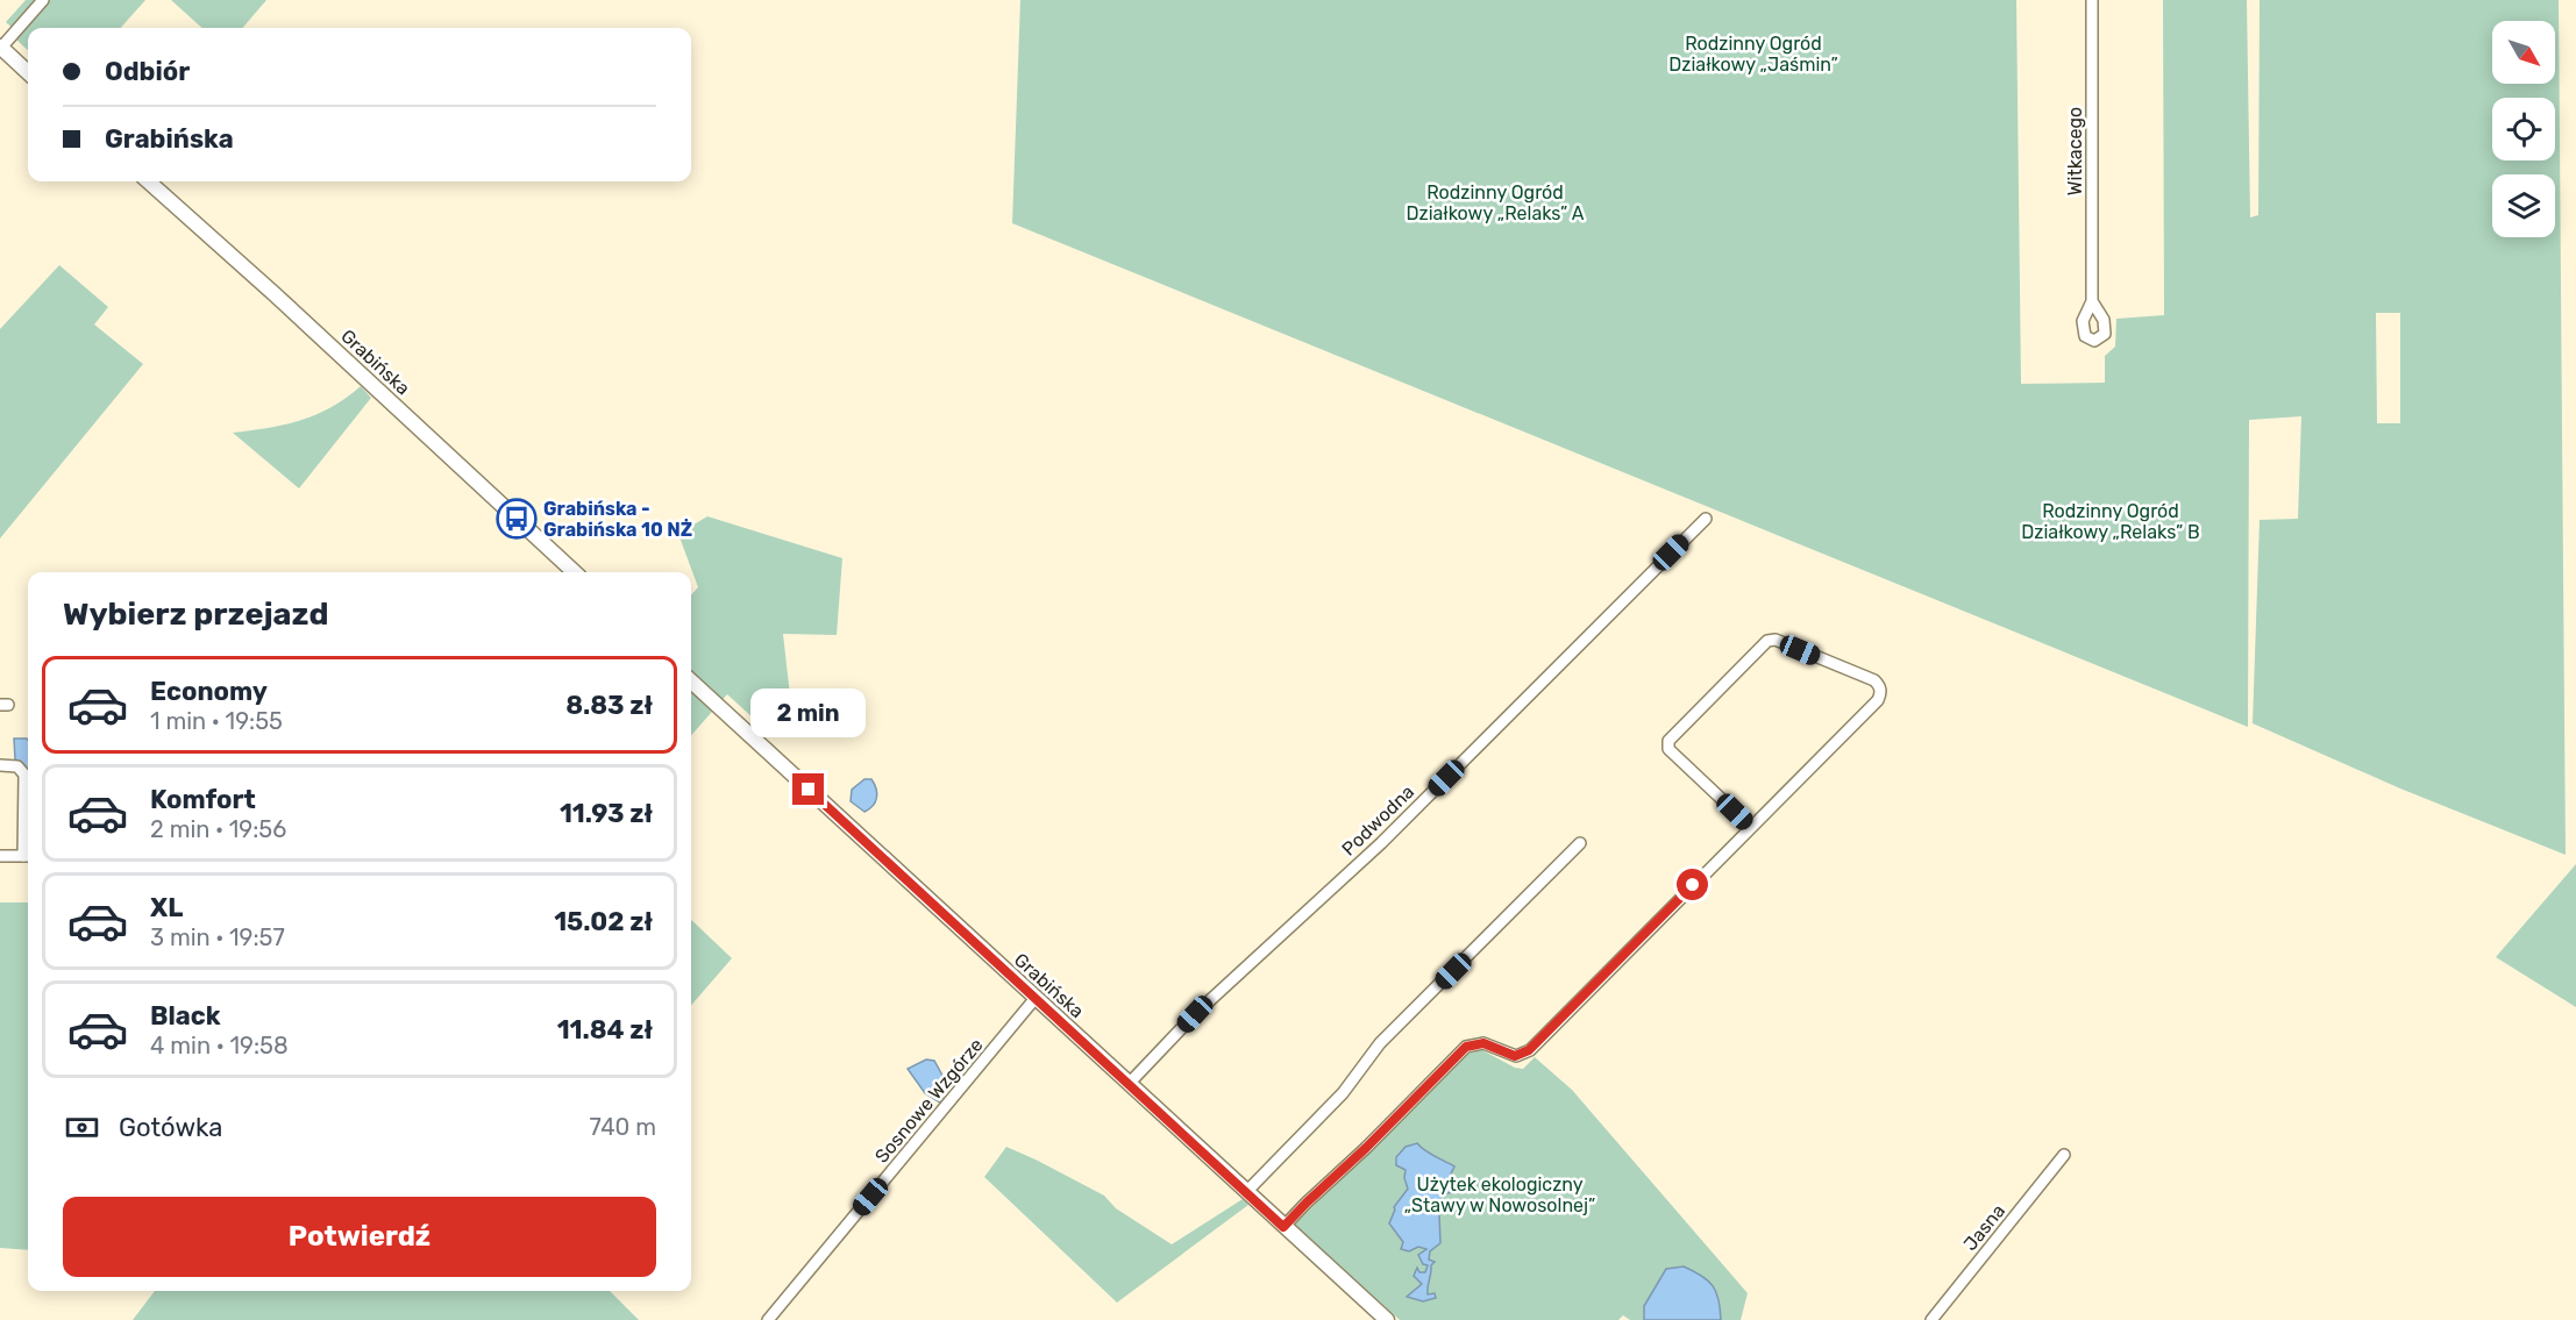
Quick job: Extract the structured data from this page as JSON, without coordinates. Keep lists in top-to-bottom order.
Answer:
{
  "streets": {
    "street": [
      "Witkacego",
      "Grabińska",
      "Podwodna",
      "Sosnowe Wzgórze",
      "Jasna"
    ]
  },
  "crossings": [
    ["Grabińska", "Podwodna"],
    ["Grabińska", "Sosnowe Wzgórze"]
  ],
  "parks": [
    "Rodzinny Ogród Działkowy „Jaśmin”",
    "Rodzinny Ogród Działkowy „Relaks” A",
    "Rodzinny Ogród Działkowy „Relaks” B",
    "Użytek ekologiczny „Stawy w Nowosolnej”"
  ],
  "places": {
    "bus stop": ["Grabińska - Grabińska 10 NŻ"]
  },
  "north": "bottom right",
  "page": {
    "banner": ["Odbiór", "Grabińska"],
    "heading": "Wybierz przejazd",
    "list": [
      {
        "name": "Economy",
        "note": "1 min · 19:55",
        "value": "8.83 zł"
      },
      {
        "name": "Komfort",
        "note": "2 min · 19:56",
        "value": "11.93 zł"
      },
      {
        "name": "XL",
        "note": "3 min · 19:57",
        "value": "15.02 zł"
      },
      {
        "name": "Black",
        "note": "4 min · 19:58",
        "value": "11.84 zł"
      }
    ],
    "bubble": "2 min",
    "pay": ["Gotówka", "740 m"],
    "buttons": "Potwierdź"
  }
}
